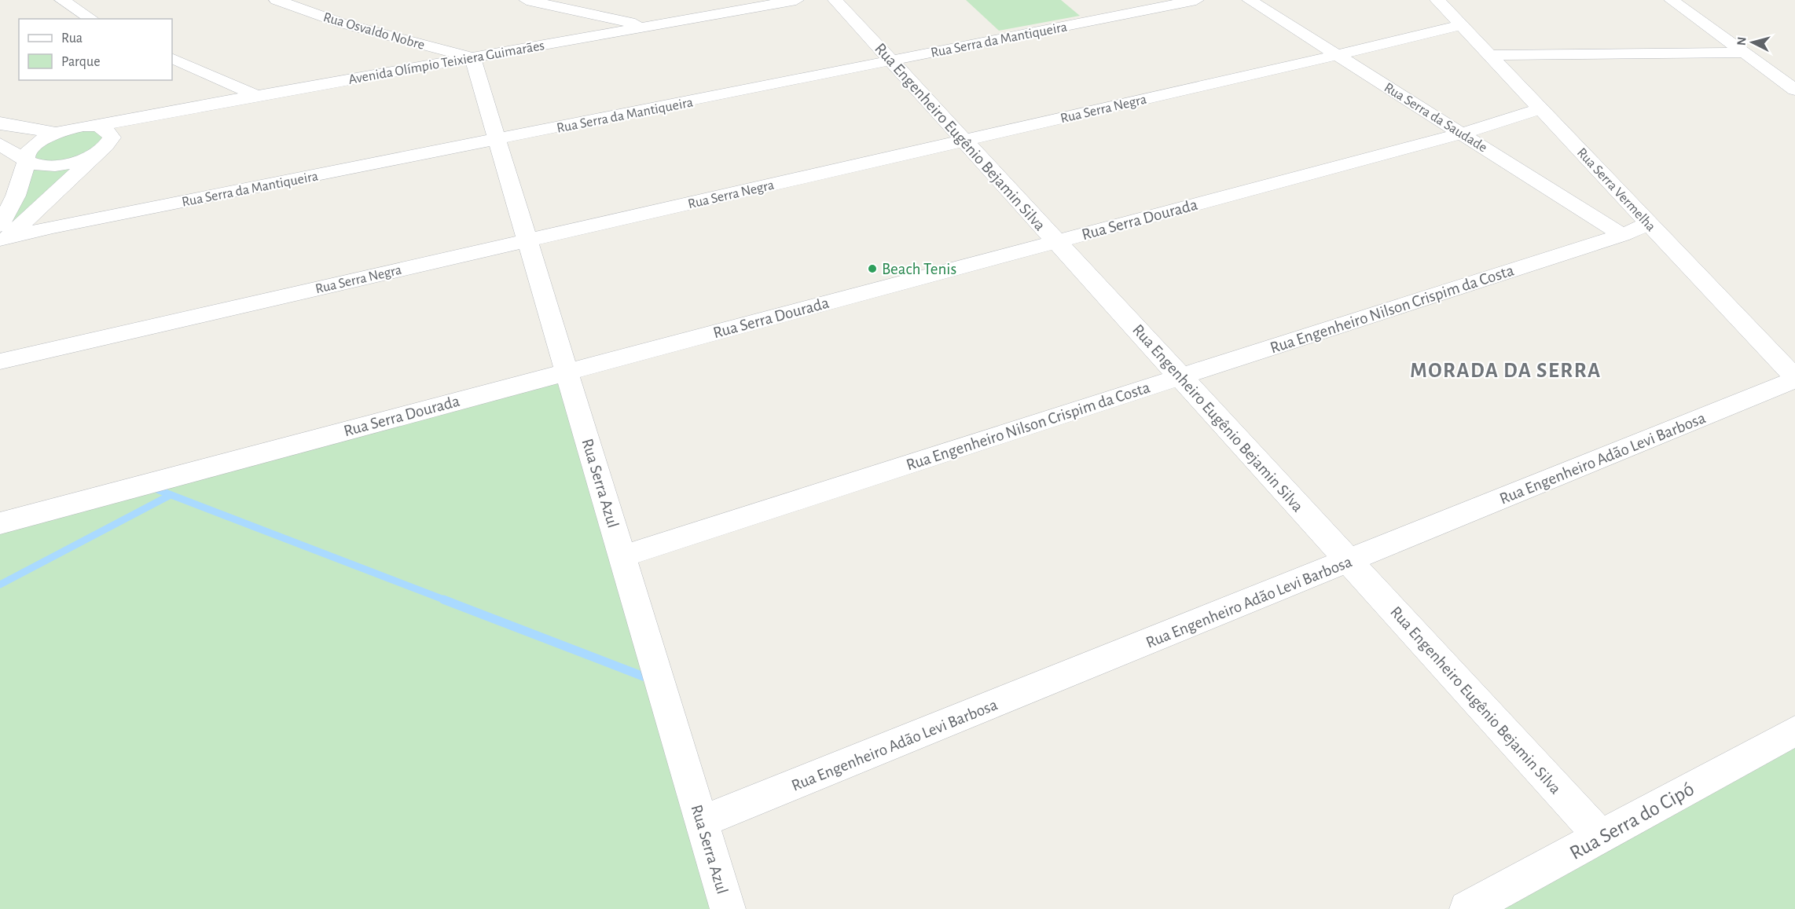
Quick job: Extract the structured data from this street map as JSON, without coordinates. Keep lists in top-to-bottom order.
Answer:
{
  "streets": {
    "street": [
      "Rua Osvaldo Nobre",
      "Rua Serra da Mantiqueira",
      "Avenida Olímpio Teixiera Guimarães",
      "Rua Serra Negra",
      "Rua Serra da Saudade",
      "Rua Engenheiro Eugênio Bejamin Silva",
      "Rua Serra Vermelha",
      "Rua Serra Dourada",
      "Rua Engenheiro Nilson Crispim da Costa",
      "Rua Engenheiro Adão Levi Barbosa",
      "Rua Serra Azul",
      "Rua Serra do Cipó"
    ]
  },
  "crossings": [
    ["Rua Osvaldo Nobre", "Avenida Olímpio Teixiera Guimarães"],
    ["Rua Osvaldo Nobre", "Rua Serra Azul"],
    ["Rua Serra da Mantiqueira", "Rua Engenheiro Eugênio Bejamin Silva"],
    ["Rua Serra da Mantiqueira", "Rua Serra Azul"],
    ["Avenida Olímpio Teixiera Guimarães", "Rua Serra Azul"],
    ["Rua Serra Negra", "Rua Serra da Saudade"],
    ["Rua Serra Negra", "Rua Engenheiro Eugênio Bejamin Silva"],
    ["Rua Serra Negra", "Rua Serra Vermelha"],
    ["Rua Serra Negra", "Rua Serra Azul"],
    ["Rua Serra da Saudade", "Rua Serra Dourada"],
    ["Rua Serra da Saudade", "Rua Engenheiro Nilson Crispim da Costa"],
    ["Rua Engenheiro Eugênio Bejamin Silva", "Rua Serra Dourada"],
    ["Rua Engenheiro Eugênio Bejamin Silva", "Rua Engenheiro Nilson Crispim da Costa"],
    ["Rua Engenheiro Eugênio Bejamin Silva", "Rua Engenheiro Adão Levi Barbosa"],
    ["Rua Engenheiro Eugênio Bejamin Silva", "Rua Serra do Cipó"],
    ["Rua Serra Vermelha", "Rua Serra Dourada"],
    ["Rua Serra Vermelha", "Rua Engenheiro Nilson Crispim da Costa"],
    ["Rua Serra Vermelha", "Rua Engenheiro Adão Levi Barbosa"],
    ["Rua Serra Dourada", "Rua Serra Azul"],
    ["Rua Engenheiro Nilson Crispim da Costa", "Rua Serra Azul"],
    ["Rua Engenheiro Adão Levi Barbosa", "Rua Serra Azul"]
  ],
  "districts": ["MORADA DA SERRA"],
  "places": ["Beach Tenis"],
  "legend": ["Rua", "Parque"],
  "north": "left"
}
